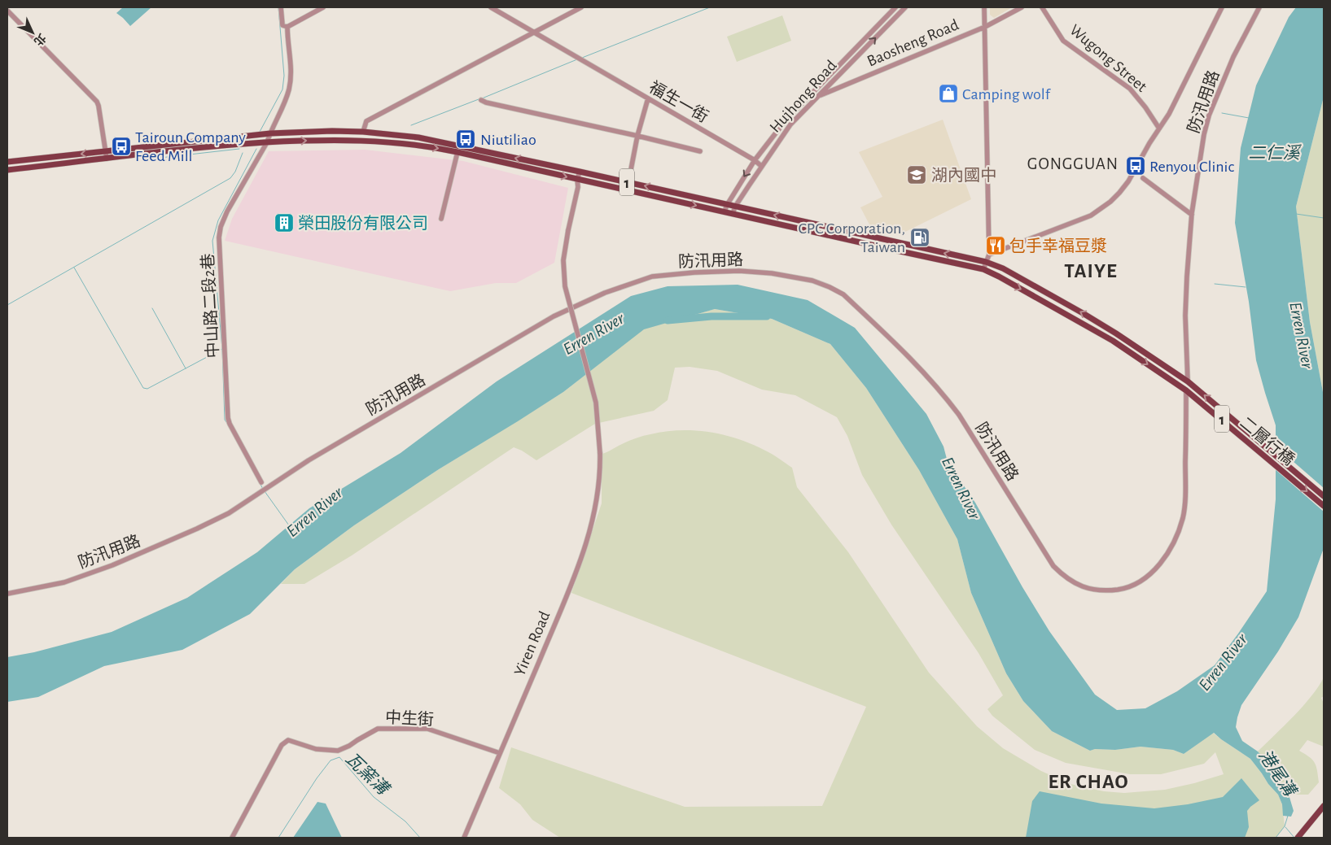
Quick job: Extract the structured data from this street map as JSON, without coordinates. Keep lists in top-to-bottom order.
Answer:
{
  "streets": {
    "main road": ["1", "二層行橋"],
    "street": [
      "Baosheng Road",
      "Wugong Street",
      "Hujhong Road",
      "福生一街",
      "防汛用路",
      "中山路二段2巷",
      "Yiren Road",
      "中生街"
    ]
  },
  "crossings": [
    ["Baosheng Road", "Hujhong Road"],
    ["Hujhong Road", "福生一街"],
    ["Hujhong Road", "1"],
    ["防汛用路", "二層行橋"],
    ["1", "中山路二段2巷"],
    ["1", "二層行橋"],
    ["1", "Yiren Road"],
    ["Yiren Road", "中生街"]
  ],
  "districts": ["GONGGUAN", "TAIYE", "ER CHAO"],
  "water": [
    "二仁溪",
    "Erren River",
    "港尾溝",
    "瓦窯溝"
  ],
  "places": {
    "shop": ["Camping wolf"],
    "bus stop": ["Niutiliao", "Tairoun Company Feed Mill", "Renyou Clinic"],
    "school or university": ["湖內國中"],
    "building": ["榮田股份有限公司"],
    "fuel station": ["CPC Corporation, Taiwan"],
    "restaurant": ["包手幸福豆漿"]
  },
  "north": "bottom right"
}
